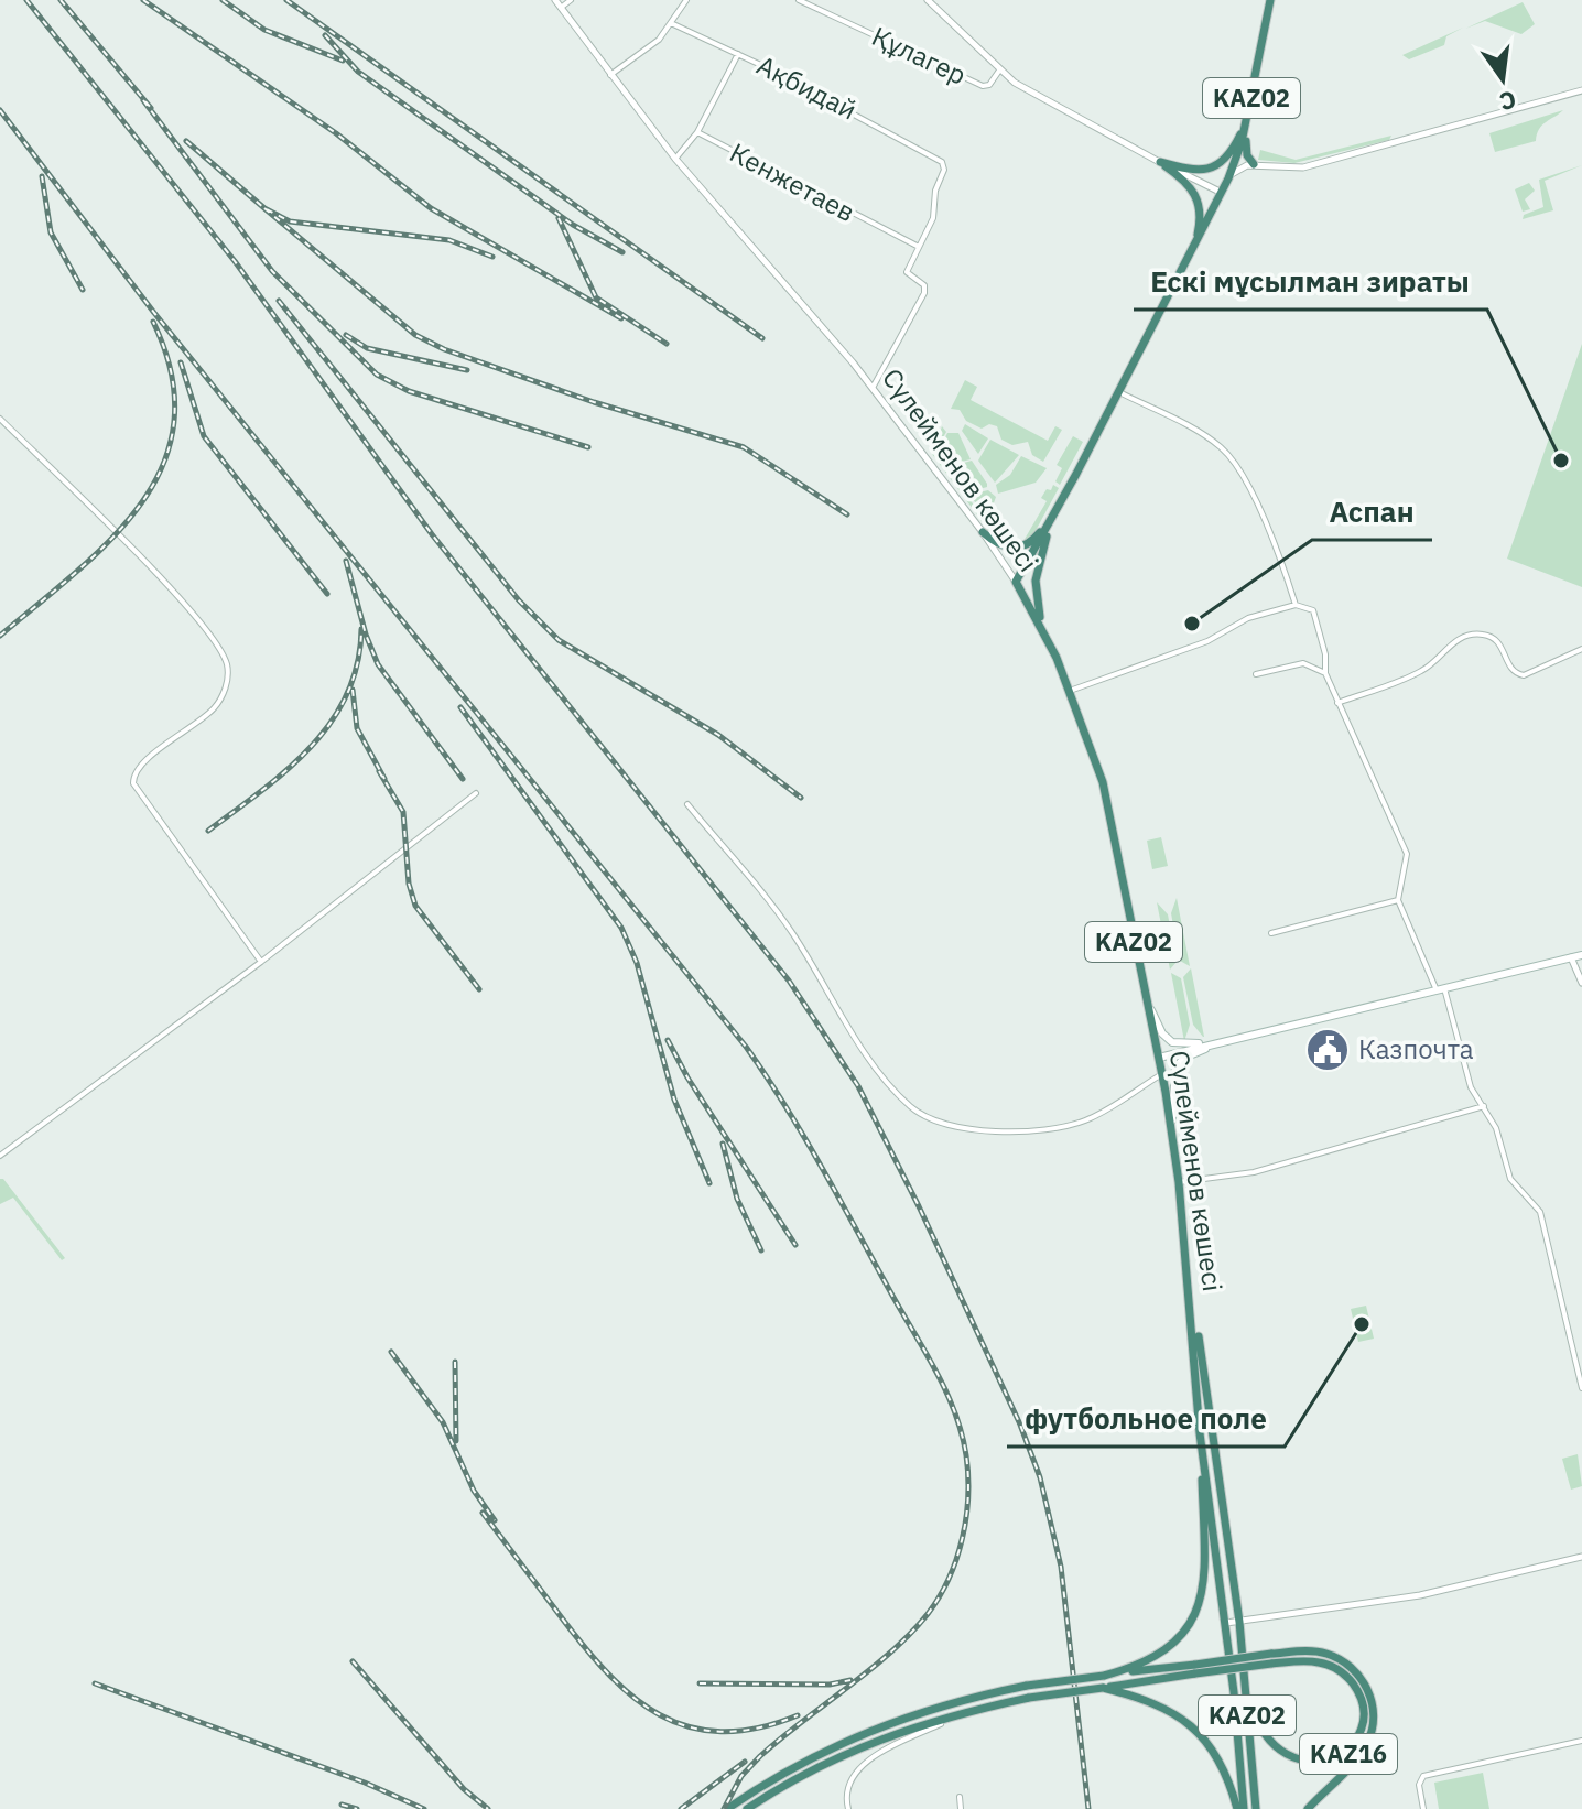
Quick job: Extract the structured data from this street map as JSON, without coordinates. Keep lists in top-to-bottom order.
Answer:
{
  "streets": {
    "highway": ["KАZ02", "Сүлейменов көшесі", "KAZ16"],
    "street": ["Құлагер", "Ақбидай", "Кенжетаев"]
  },
  "crossings": [
    ["Ақбидай", "Кенжетаев"],
    ["KАZ02", "Сүлейменов көшесі"],
    ["KАZ02", "KAZ16"],
    ["Кенжетаев", "Сүлейменов көшесі"]
  ],
  "places": {
    "other": ["Ескі мұсылман зираты", "Аспан", "футбольное поле"],
    "public building": ["Казпочта"]
  },
  "north": "bottom"
}
